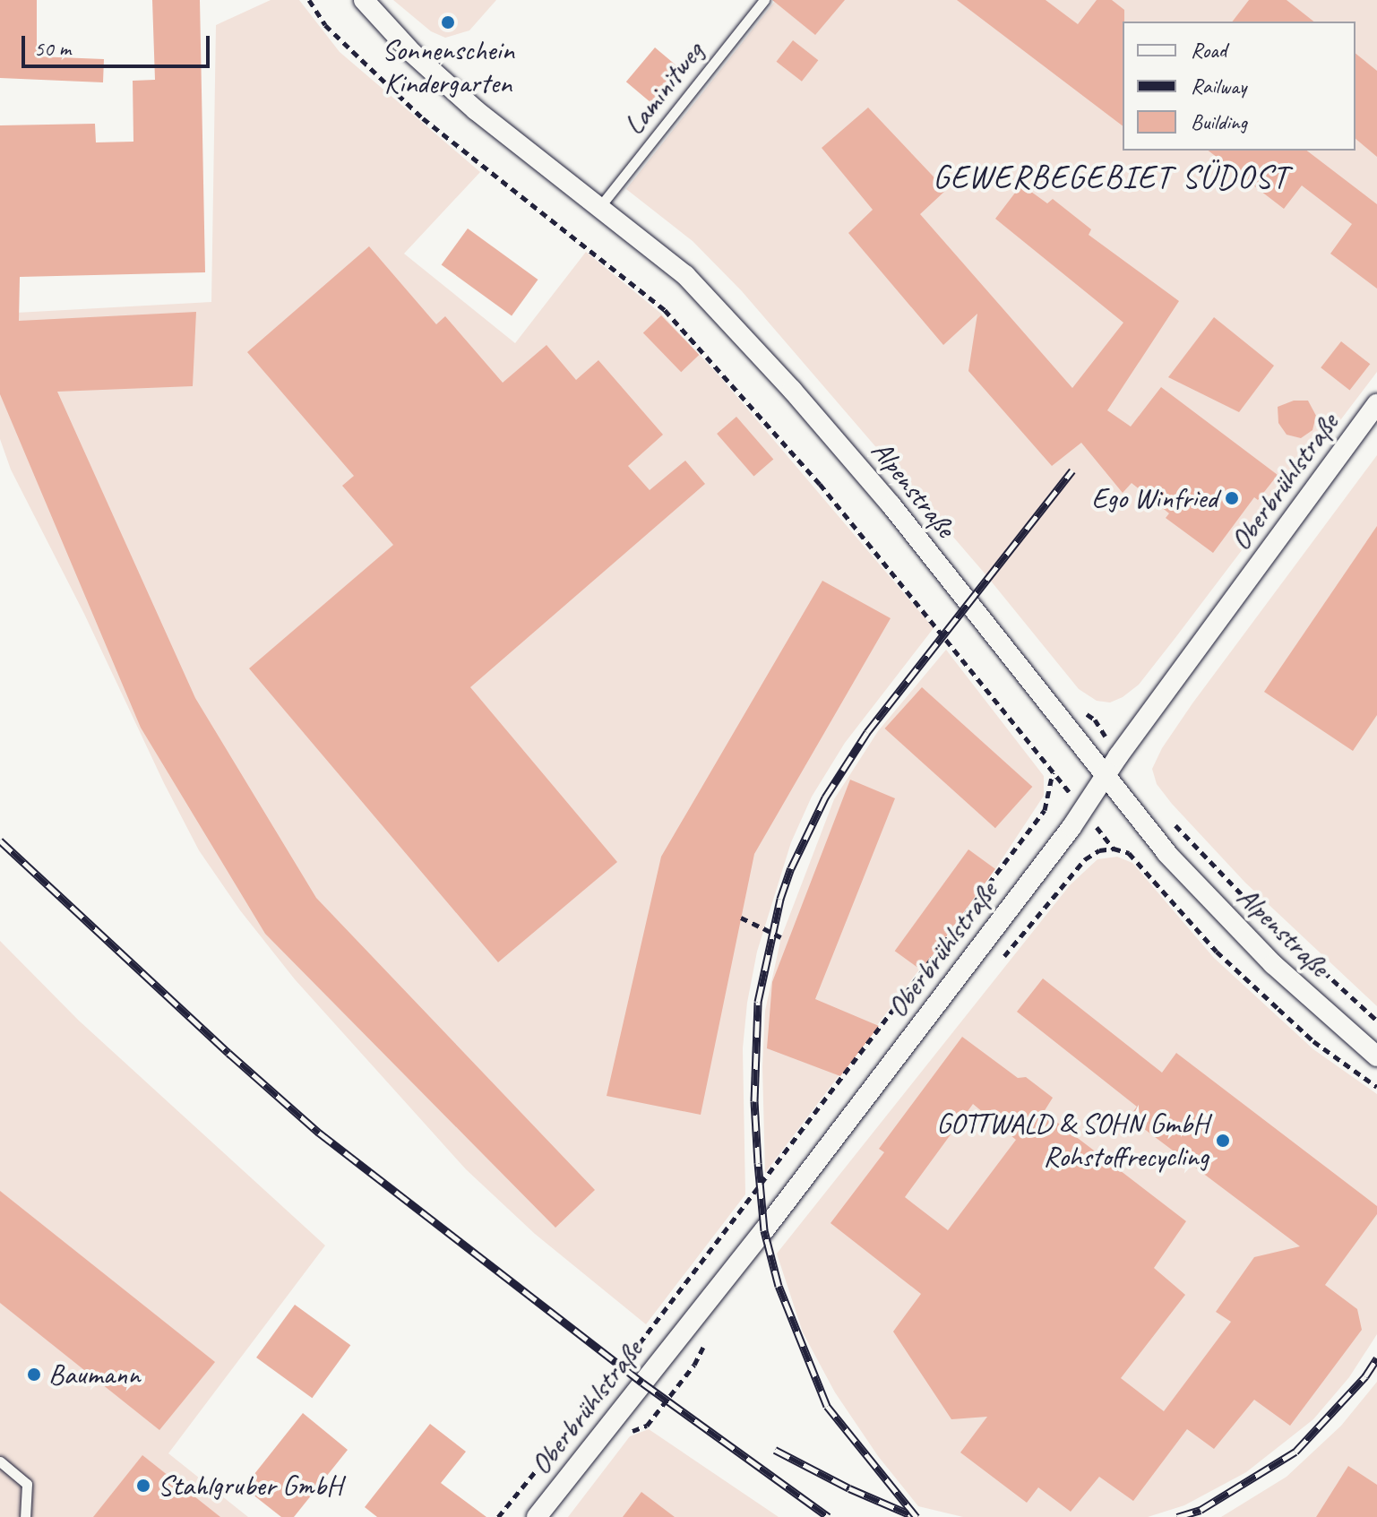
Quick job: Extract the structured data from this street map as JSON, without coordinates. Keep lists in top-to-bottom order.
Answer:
{
  "streets": {
    "street": ["Oberbrühlstraße", "Alpenstraße"],
    "lane": ["Laminitweg"]
  },
  "crossings": [
    ["Laminitweg", "Alpenstraße"],
    ["Oberbrühlstraße", "Alpenstraße"]
  ],
  "districts": ["GEWERBEGEBIET SÜDOST"],
  "places": [
    "Sonnenschein Kindergarten",
    "Ego Winfried",
    "GOTTWALD & SOHN GmbH Rohstoffrecycling",
    "Baumann",
    "Stahlgruber GmbH"
  ],
  "legend": ["Road", "Railway", "Building"],
  "scale_bar": "50 m"
}
